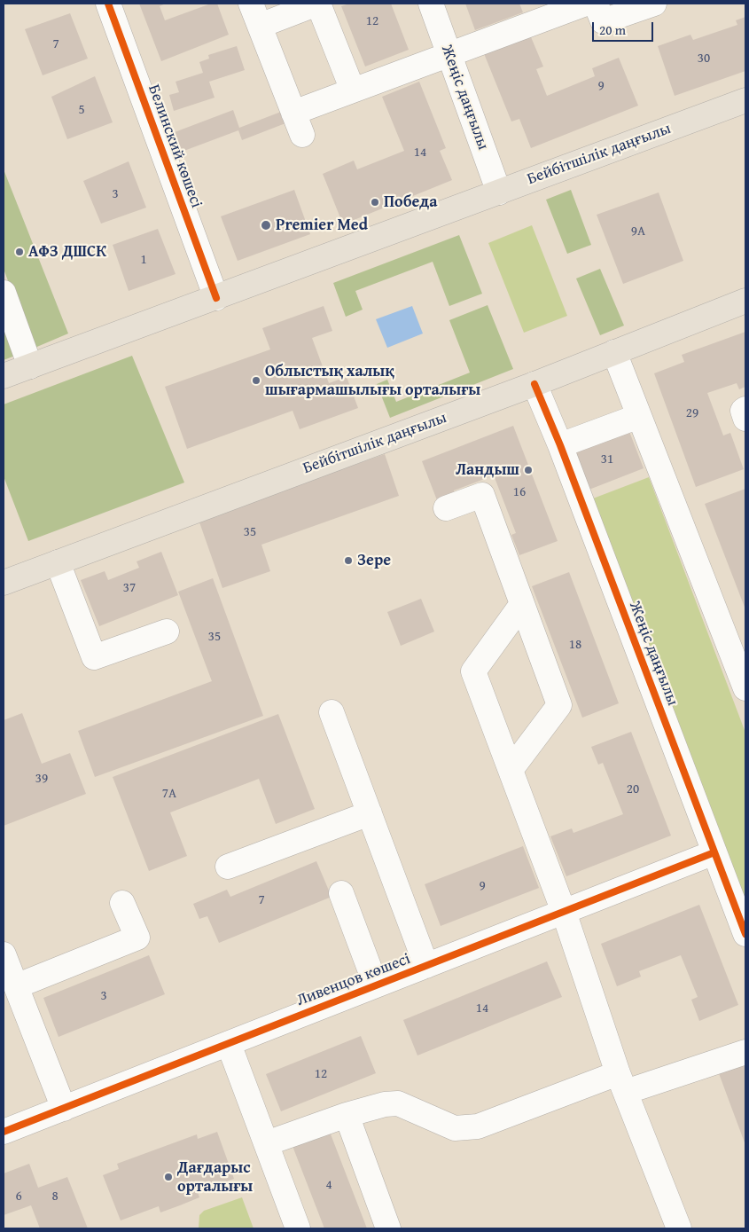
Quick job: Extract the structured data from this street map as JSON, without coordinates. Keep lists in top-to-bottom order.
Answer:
{
  "streets": {
    "main road": ["Бейбітшілік даңғылы"],
    "street": ["Жеңіс даңғылы", "Белинский көшесі", "Ливенцов көшесі"]
  },
  "crossings": [
    ["Жеңіс даңғылы", "Бейбітшілік даңғылы"],
    ["Жеңіс даңғылы", "Ливенцов көшесі"],
    ["Белинский көшесі", "Бейбітшілік даңғылы"]
  ],
  "places": [
    "Победа",
    "Premier Med",
    "АФЗ ДШСК",
    "Облыстық халық шығармашылығы орталығы",
    "Ландыш",
    "Зере",
    "Дағдарыс орталығы"
  ],
  "house_numbers": [
    "12",
    "7",
    "30",
    "9",
    "5",
    "14",
    "3",
    "9А",
    "1",
    "29",
    "31",
    "16",
    "35",
    "37",
    "35",
    "18",
    "39",
    "20",
    "7А",
    "9",
    "7",
    "3",
    "14",
    "12",
    "4",
    "6",
    "8"
  ],
  "scale_bar": "20 m"
}
